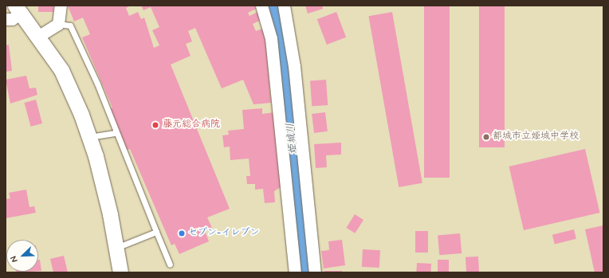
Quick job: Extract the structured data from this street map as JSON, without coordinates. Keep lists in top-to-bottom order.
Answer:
{
  "water": ["姫城川"],
  "places": ["藤元総合病院", "都城市立姫城中学校", "セブン-イレブン"],
  "north": "bottom left"
}
